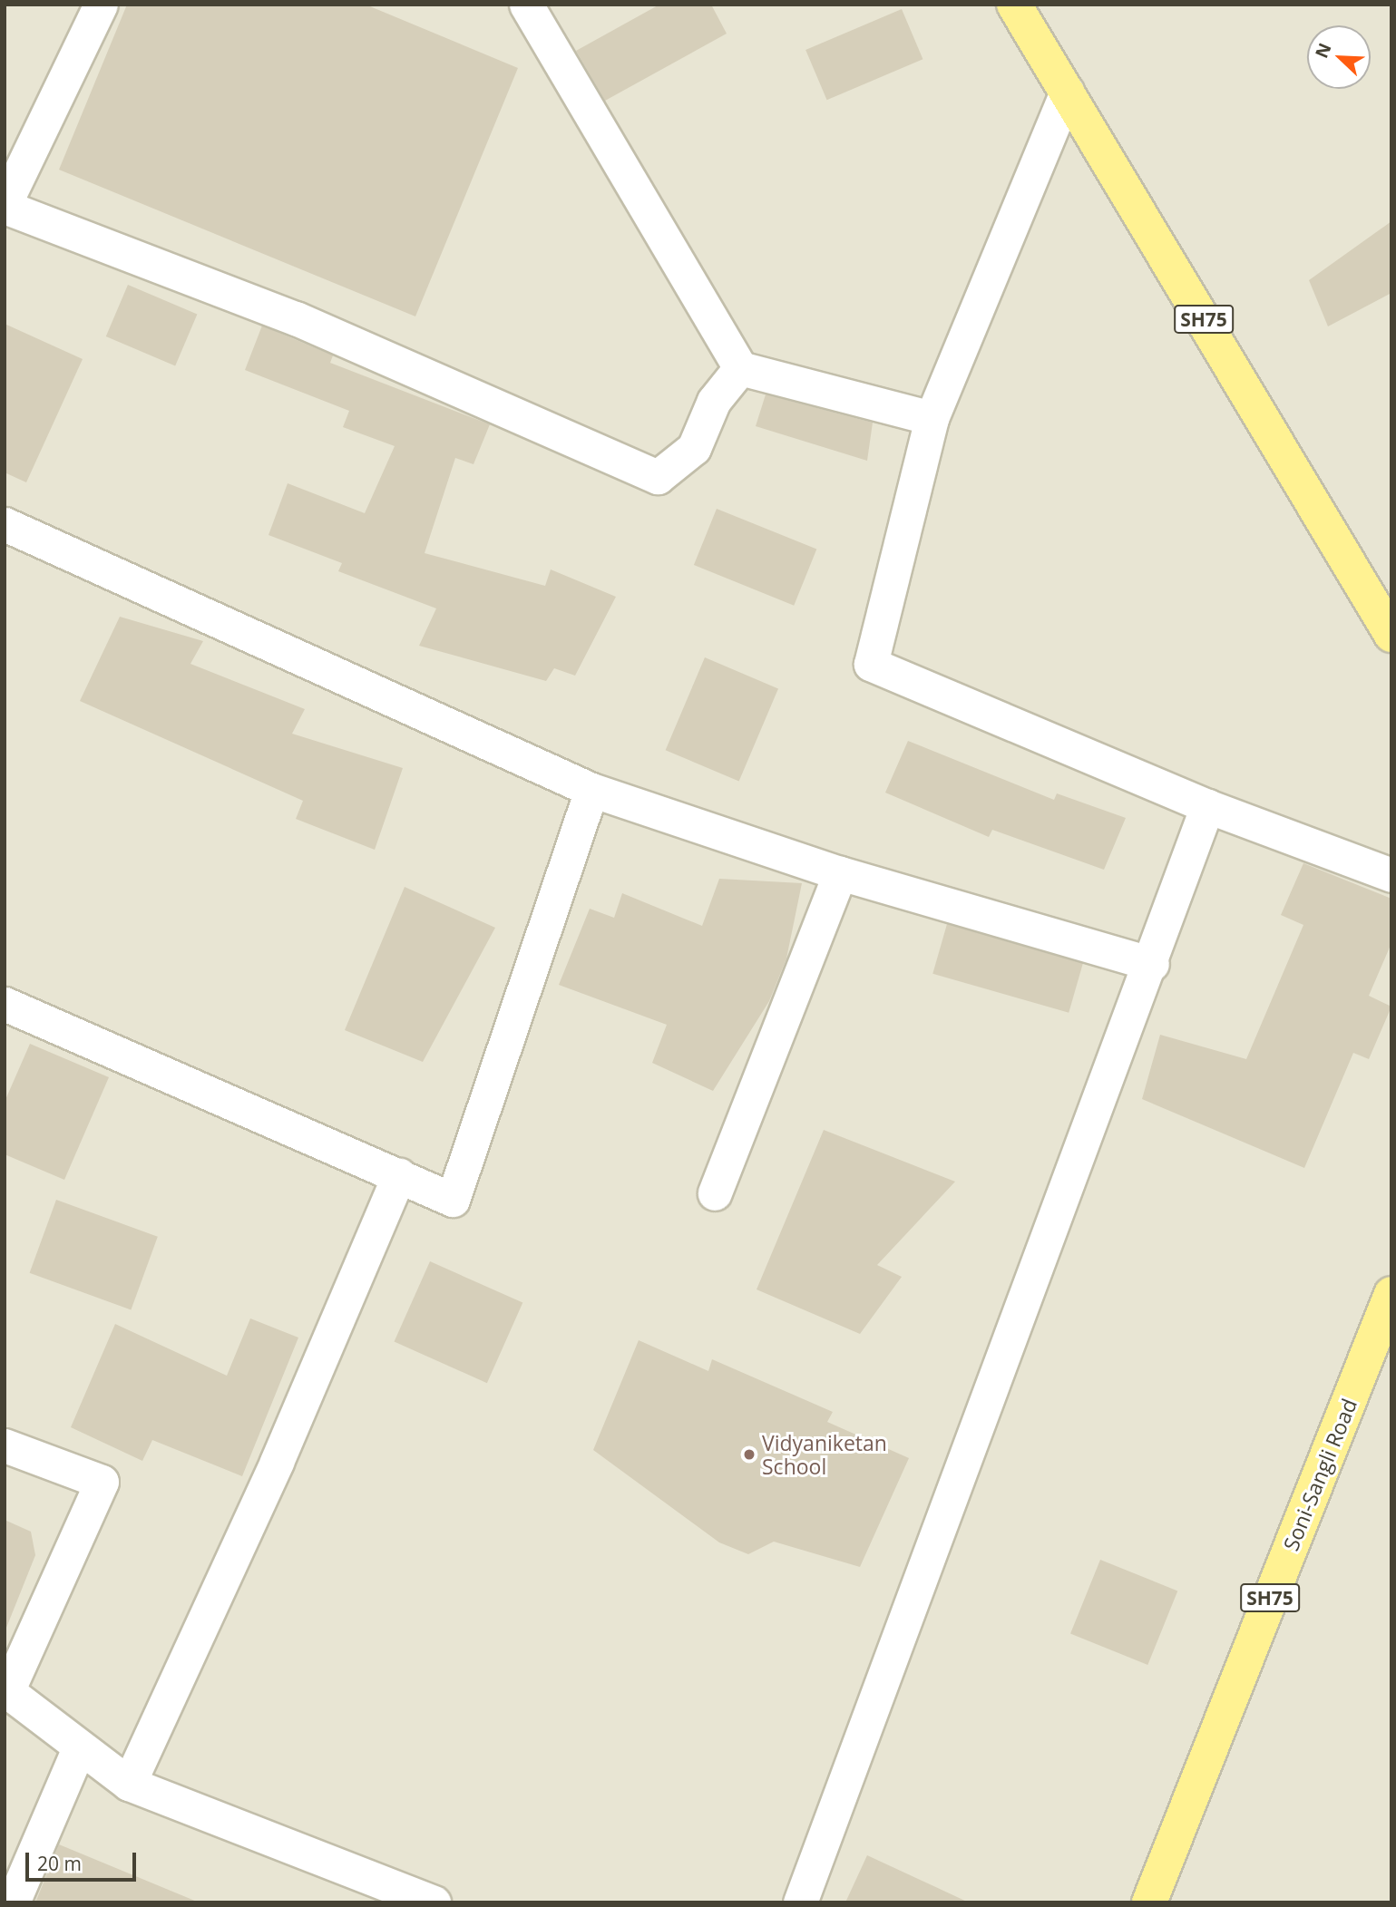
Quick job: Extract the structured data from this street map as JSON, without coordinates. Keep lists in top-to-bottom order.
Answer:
{
  "streets": {
    "main road": ["SH75", "Soni-Sangli Road"]
  },
  "places": ["Vidyaniketan School"],
  "scale_bar": "20 m",
  "north": "top left"
}
